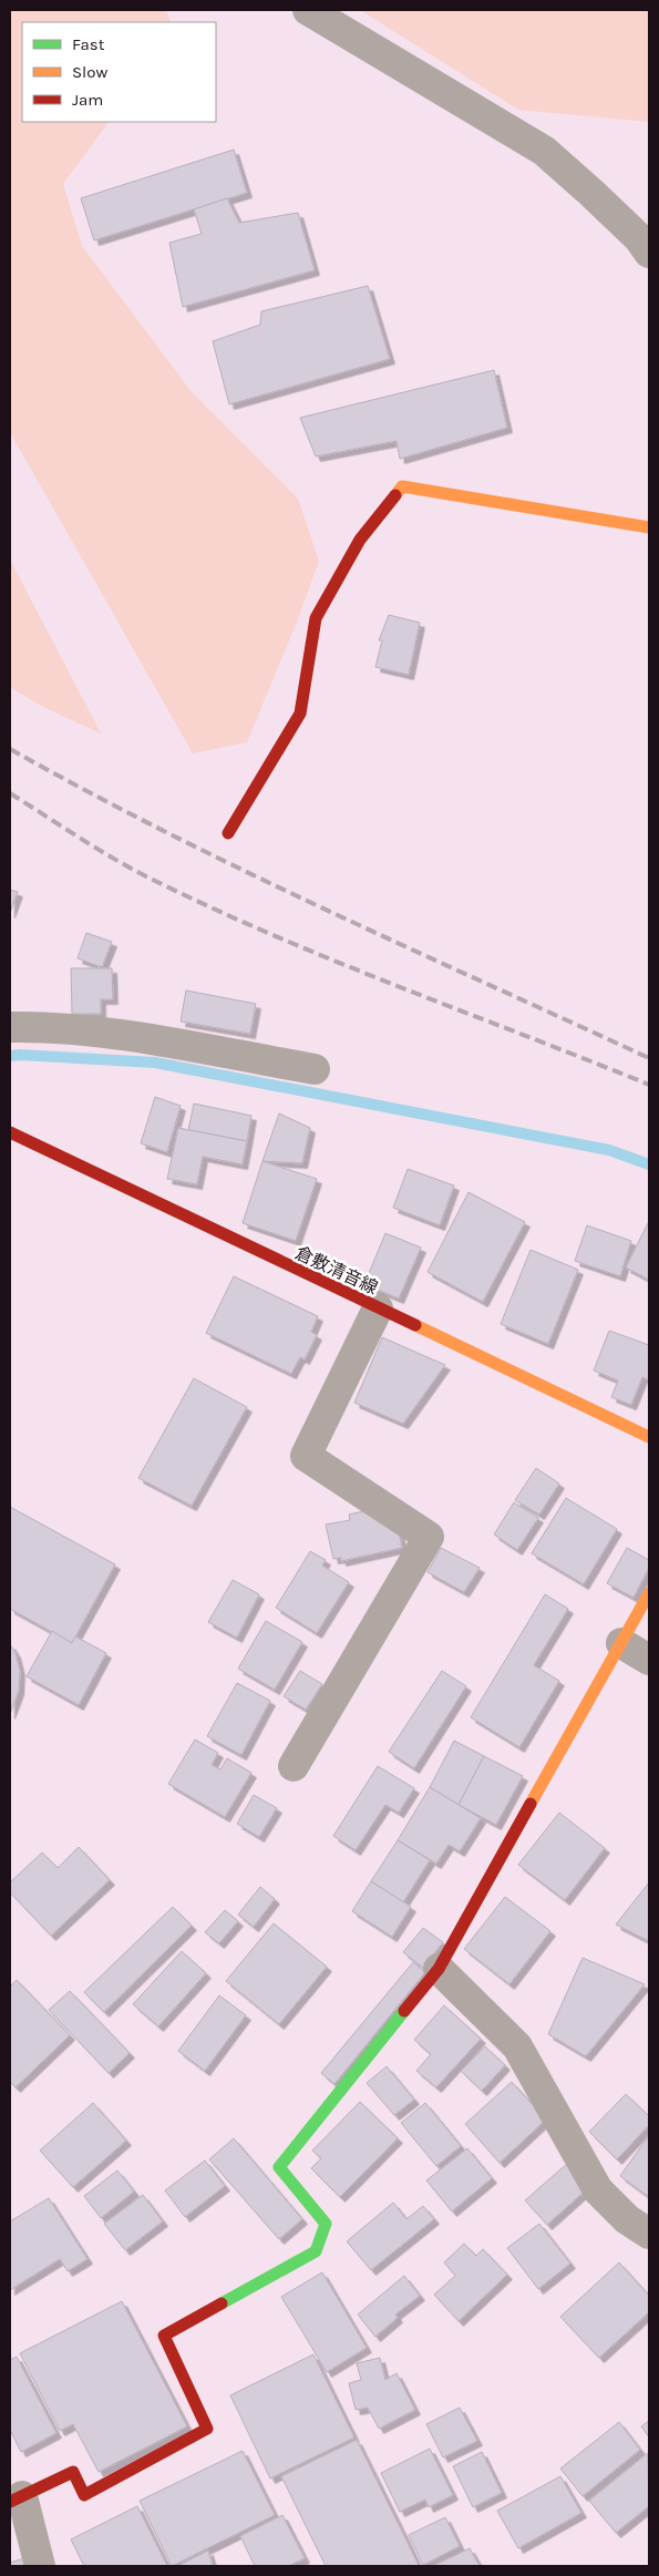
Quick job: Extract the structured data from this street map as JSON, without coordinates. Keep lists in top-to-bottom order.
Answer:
{
  "streets": {
    "street": ["倉敷清音線"]
  },
  "legend": ["Fast", "Slow", "Jam"]
}
